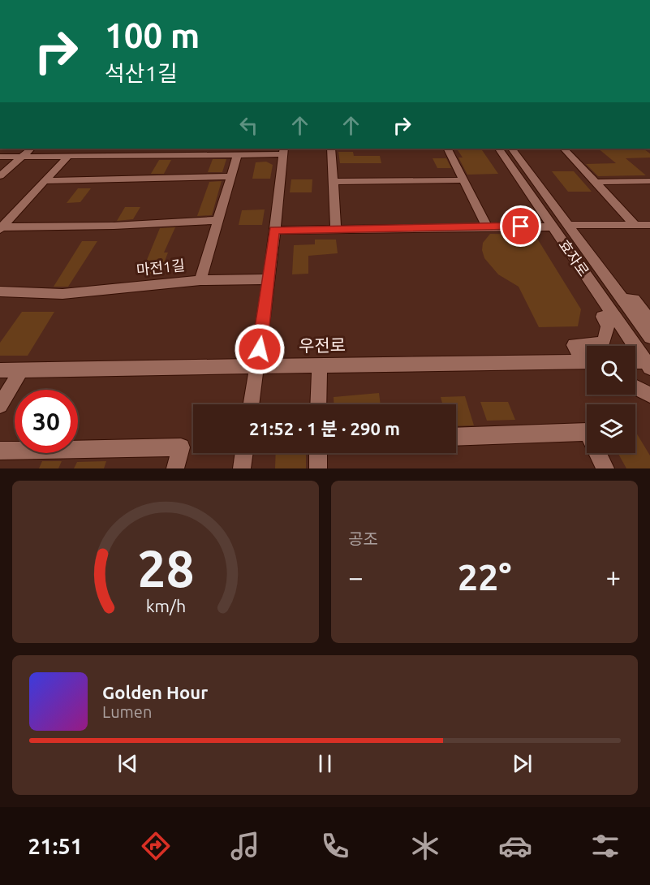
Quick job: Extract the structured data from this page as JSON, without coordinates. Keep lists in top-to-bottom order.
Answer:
{
  "streets": {
    "street": ["효자로", "마전1길", "우전로"]
  },
  "page": {
    "turn": ["100 m", "석산1길"],
    "limit": "30",
    "trip": "21:52 · 1 분 · 290 m",
    "tile": "공조",
    "heat": ["−", "22°", "+"],
    "song": ["Golden Hour", "Lumen"],
    "tabs": "21:51",
    "gauge": ["28", "km/h"]
  }
}
